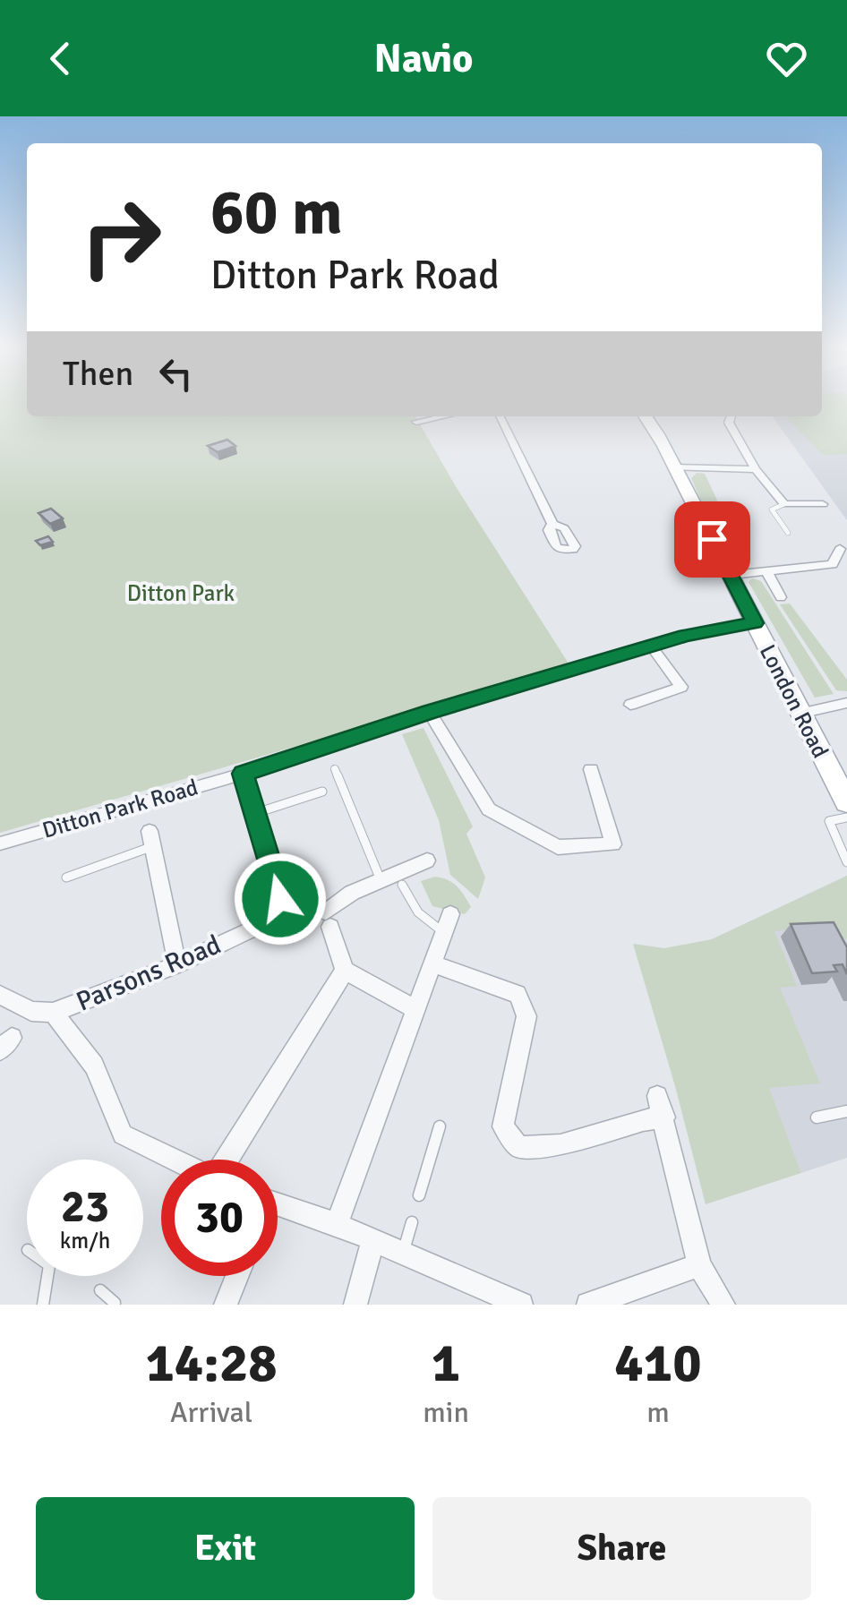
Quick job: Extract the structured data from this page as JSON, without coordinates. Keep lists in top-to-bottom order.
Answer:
{
  "streets": {
    "main road": ["London Road"],
    "street": ["Ditton Park Road", "Parsons Road"]
  },
  "crossings": [
    ["London Road", "Ditton Park Road"]
  ],
  "parks": ["Ditton Park"],
  "page": {
    "header": "Navio",
    "turn": ["60 m", "Ditton Park Road"],
    "then": "Then",
    "speed": "23 km/h",
    "limit": "30",
    "eta": [
      "14:28",
      "Arrival",
      "1",
      "min",
      "410",
      "m"
    ],
    "buttons": ["Exit", "Share"]
  }
}
